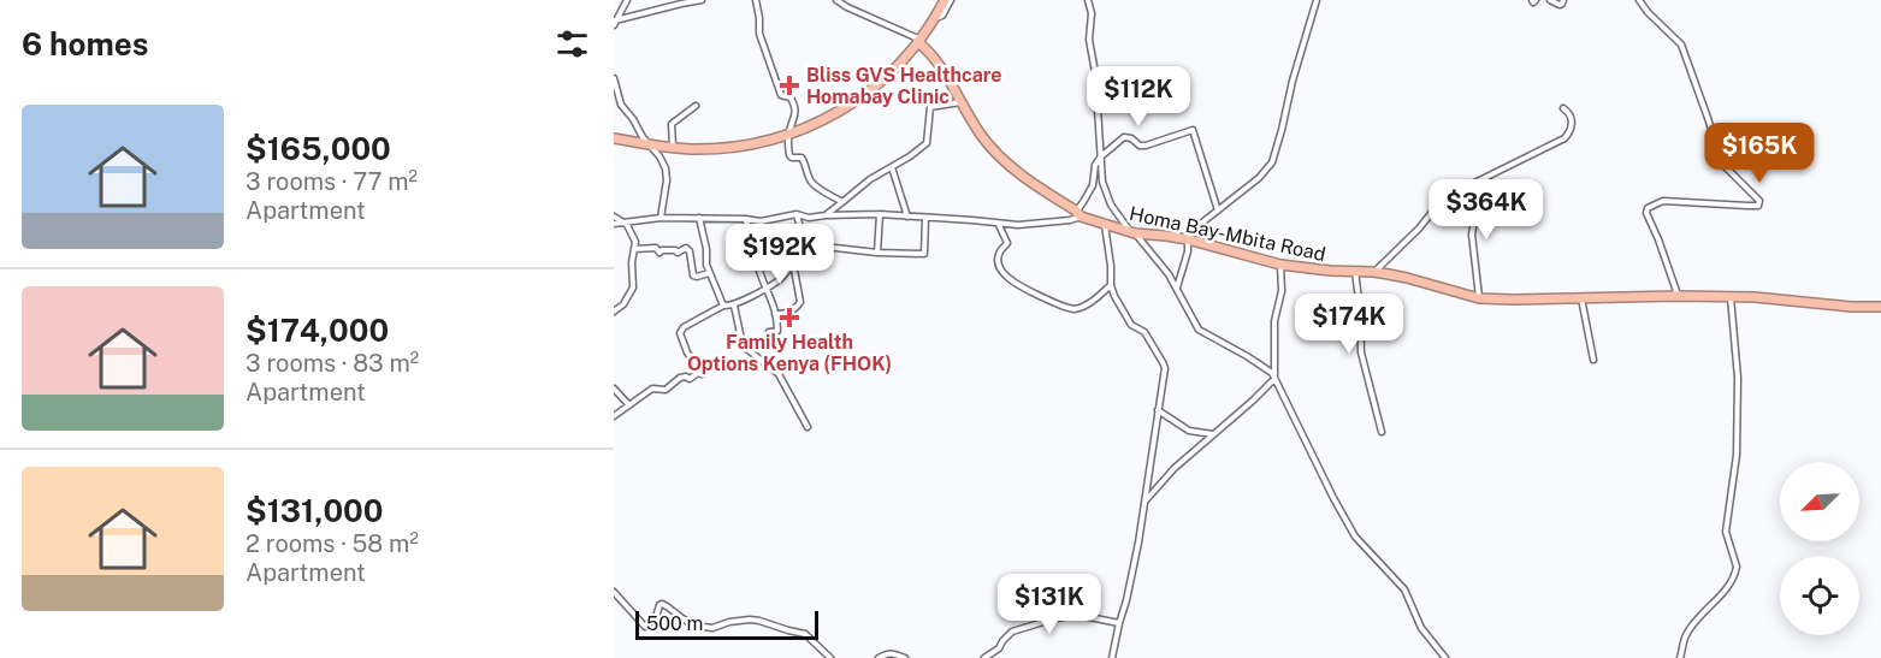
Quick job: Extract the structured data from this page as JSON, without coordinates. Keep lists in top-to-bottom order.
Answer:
{
  "streets": {
    "highway": ["Homa Bay-Mbita Road"]
  },
  "places": {
    "health": ["Bliss GVS Healthcare Homabay Clinic", "Family Health Options Kenya (FHOK)"]
  },
  "scale_bar": "500 m",
  "north": "bottom left",
  "page": {
    "heading": "6 homes",
    "price": [
      "$112K",
      "$165K",
      "$364K",
      "$192K",
      "$174K",
      "$131K"
    ],
    "list": [
      {
        "name": "$165,000",
        "note": "3 rooms · 77 m² · Apartment"
      },
      {
        "name": "$174,000",
        "note": "3 rooms · 83 m² · Apartment"
      },
      {
        "name": "$131,000",
        "note": "2 rooms · 58 m² · Apartment"
      }
    ],
    "scale": "500 m"
  }
}
